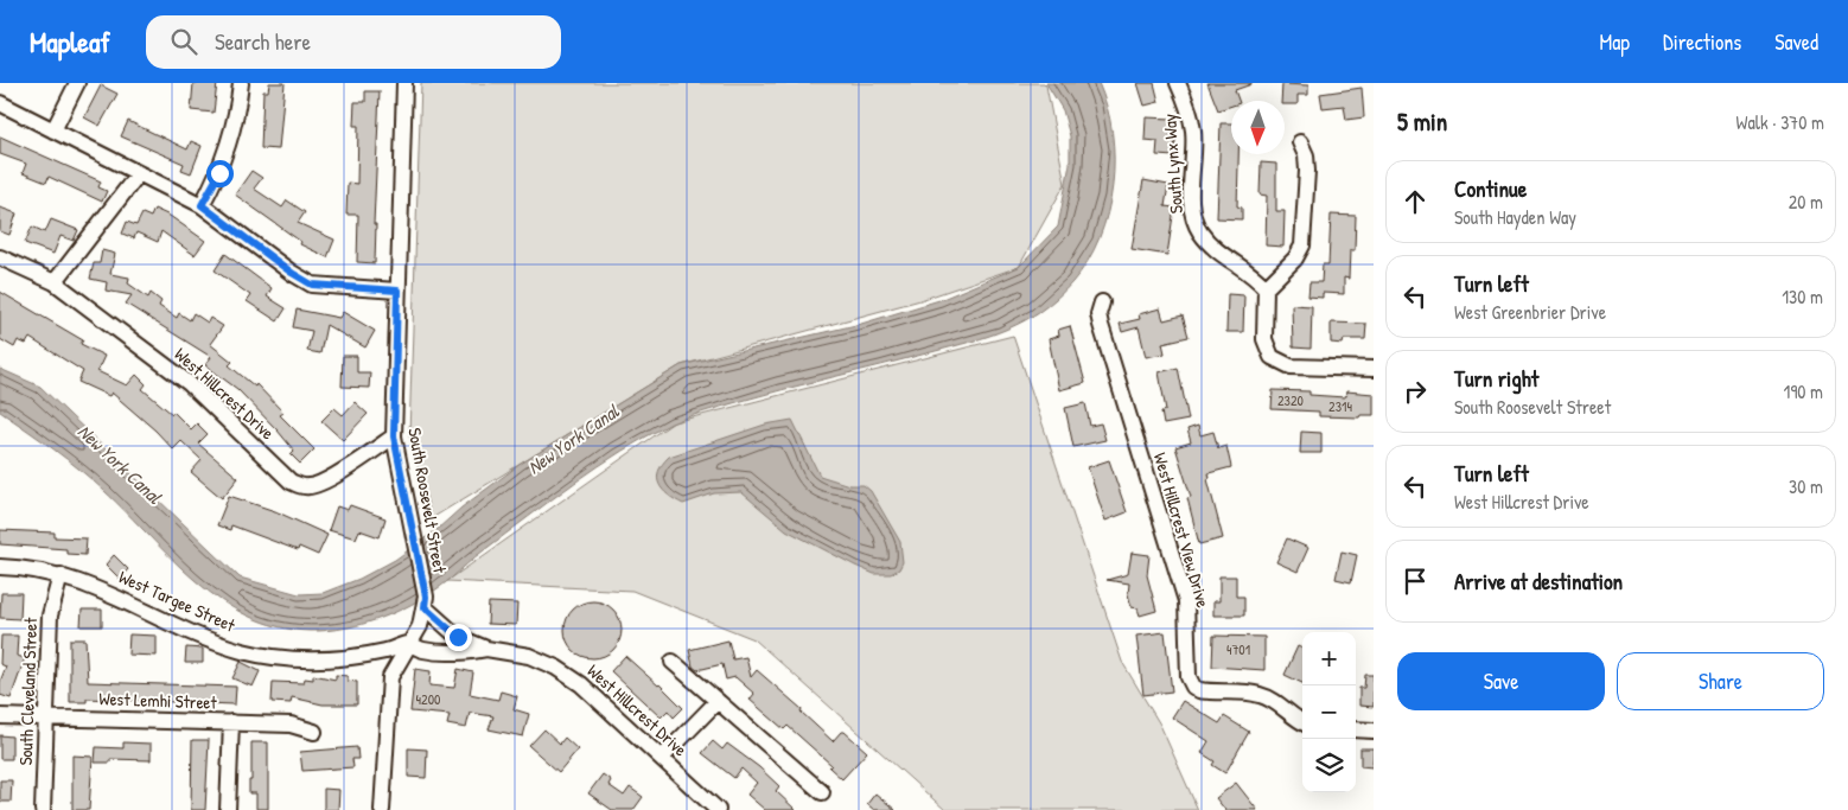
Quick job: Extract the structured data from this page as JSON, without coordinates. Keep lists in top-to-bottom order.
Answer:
{
  "streets": {
    "street": [
      "South Lynx Way",
      "West Hillcrest Drive",
      "South Roosevelt Street",
      "West Hillcrest View Drive",
      "West Targee Street",
      "South Cleveland Street",
      "West Lemhi Street"
    ]
  },
  "crossings": [
    ["West Hillcrest Drive", "South Roosevelt Street"],
    ["West Hillcrest Drive", "West Targee Street"],
    ["West Targee Street", "South Cleveland Street"],
    ["South Cleveland Street", "West Lemhi Street"]
  ],
  "water": ["New York Canal"],
  "house_numbers": [
    "2320",
    "2314",
    "4701",
    "4200"
  ],
  "north": "bottom",
  "page": {
    "header": "Mapleaf",
    "search": "Search here",
    "nav": ["Map", "Directions", "Saved"],
    "heading": ["5 min", "Walk · 370 m"],
    "list": [
      ["Continue", "South Hayden Way", "20 m"],
      ["Turn left", "West Greenbrier Drive", "130 m"],
      ["Turn right", "South Roosevelt Street", "190 m"],
      ["Turn left", "West Hillcrest Drive", "30 m"],
      "Arrive at destination"
    ],
    "map_buttons": ["+", "−"],
    "buttons": ["Save", "Share"]
  }
}
